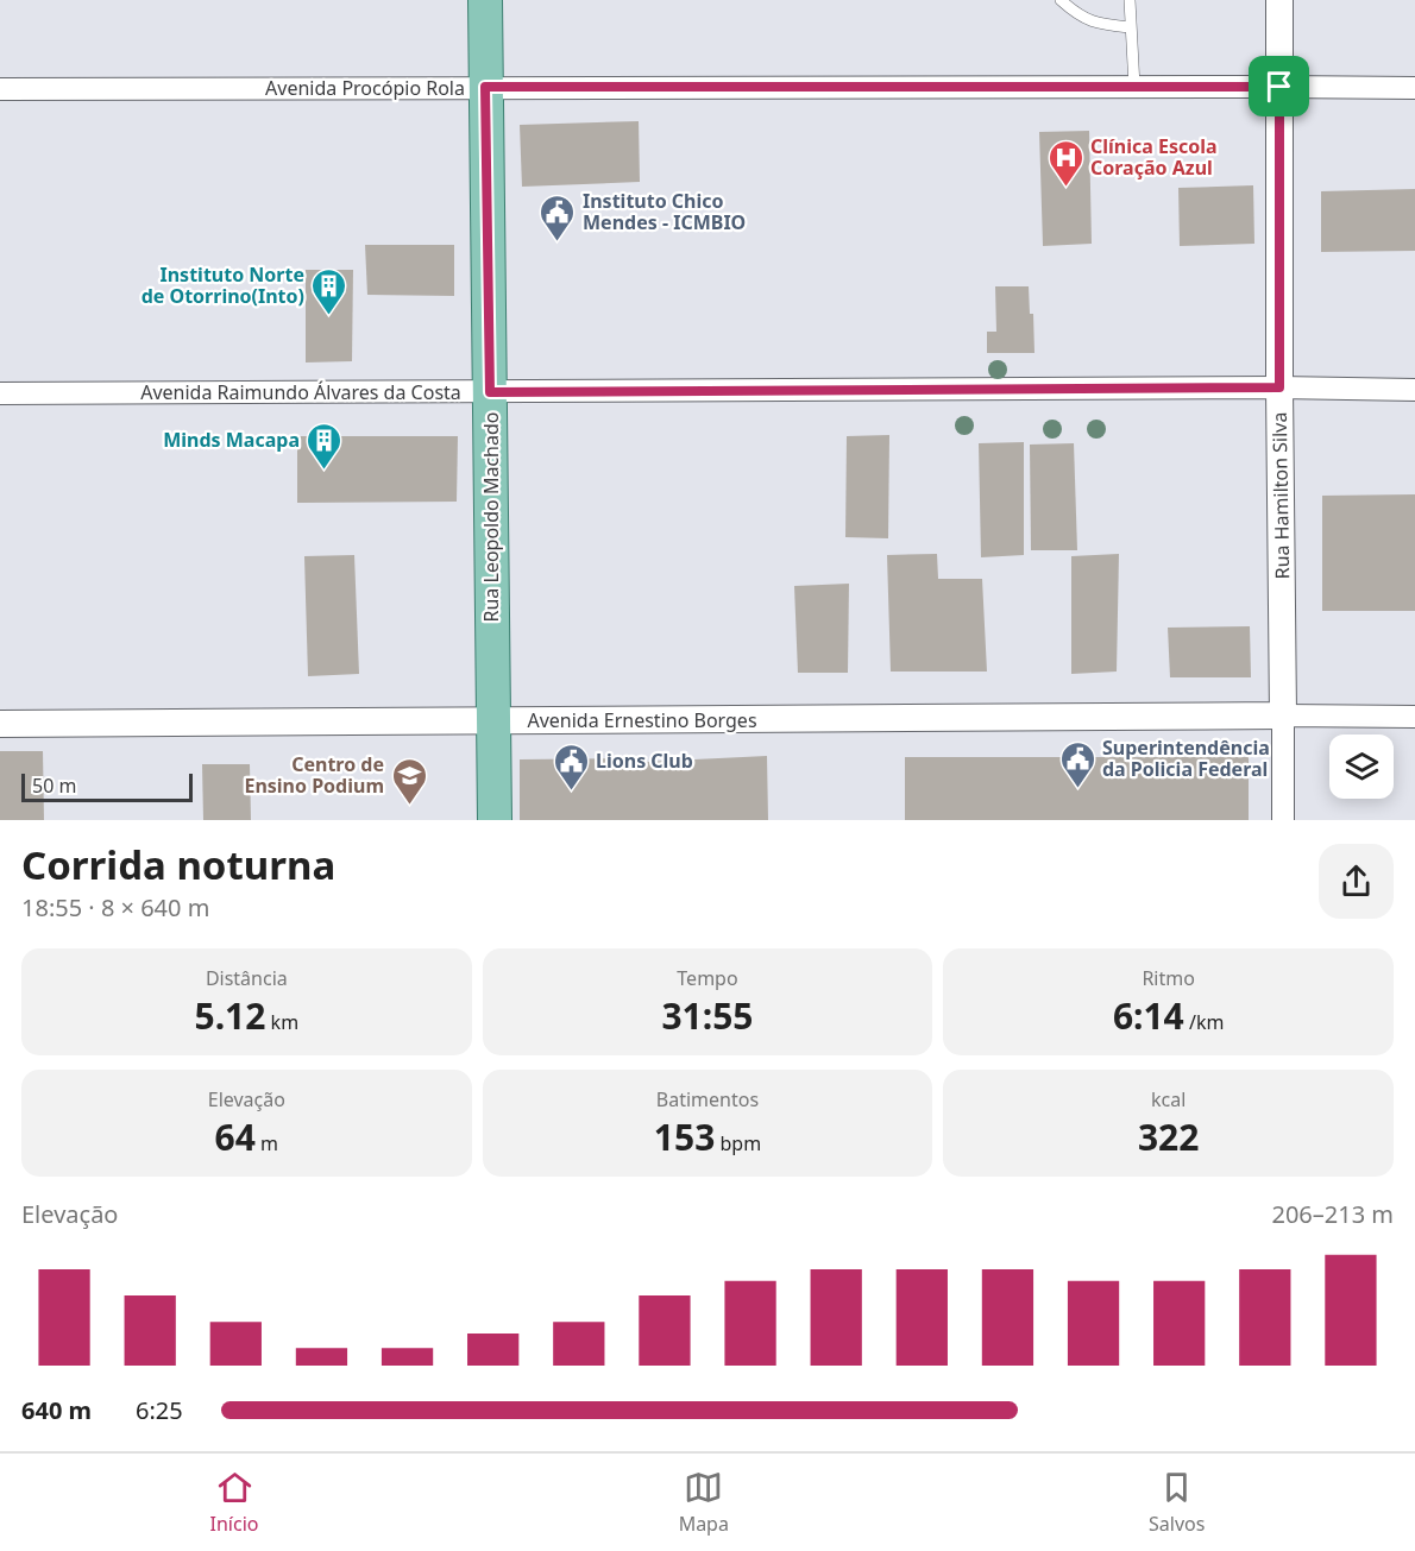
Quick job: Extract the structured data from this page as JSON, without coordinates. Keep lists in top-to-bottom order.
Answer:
{
  "streets": {
    "main road": ["Rua Leopoldo Machado"],
    "street": [
      "Avenida Procópio Rola",
      "Avenida Raimundo Álvares da Costa",
      "Rua Hamilton Silva",
      "Avenida Ernestino Borges"
    ]
  },
  "crossings": [
    ["Avenida Procópio Rola", "Rua Hamilton Silva"],
    ["Avenida Procópio Rola", "Rua Leopoldo Machado"],
    ["Avenida Raimundo Álvares da Costa", "Rua Hamilton Silva"],
    ["Avenida Raimundo Álvares da Costa", "Rua Leopoldo Machado"],
    ["Rua Hamilton Silva", "Avenida Ernestino Borges"],
    ["Rua Leopoldo Machado", "Avenida Ernestino Borges"]
  ],
  "places": {
    "hospital": ["Clínica Escola Coração Azul"],
    "public building": ["Instituto Chico Mendes - ICMBIO", "Superintendência da Policia Federal", "Lions Club"],
    "building": ["Instituto Norte de Otorrino(Into)", "Minds Macapa"],
    "school or university": ["Centro de Ensino Podium"]
  },
  "scale_bar": "50 m",
  "page": {
    "scale": "50 m",
    "heading": ["Corrida noturna", "18:55 · 8 × 640 m"],
    "stats": [
      ["Distância", "5.12 km"],
      ["Tempo", "31:55"],
      ["Ritmo", "6:14 /km"],
      ["Elevação", "64 m"],
      ["Batimentos", "153 bpm"],
      ["kcal", "322"]
    ],
    "chart": ["Elevação", "206–213 m"],
    "list": [
      {
        "name": "640 m",
        "note": "6:25"
      }
    ],
    "tabs": ["Início", "Mapa", "Salvos"]
  }
}
